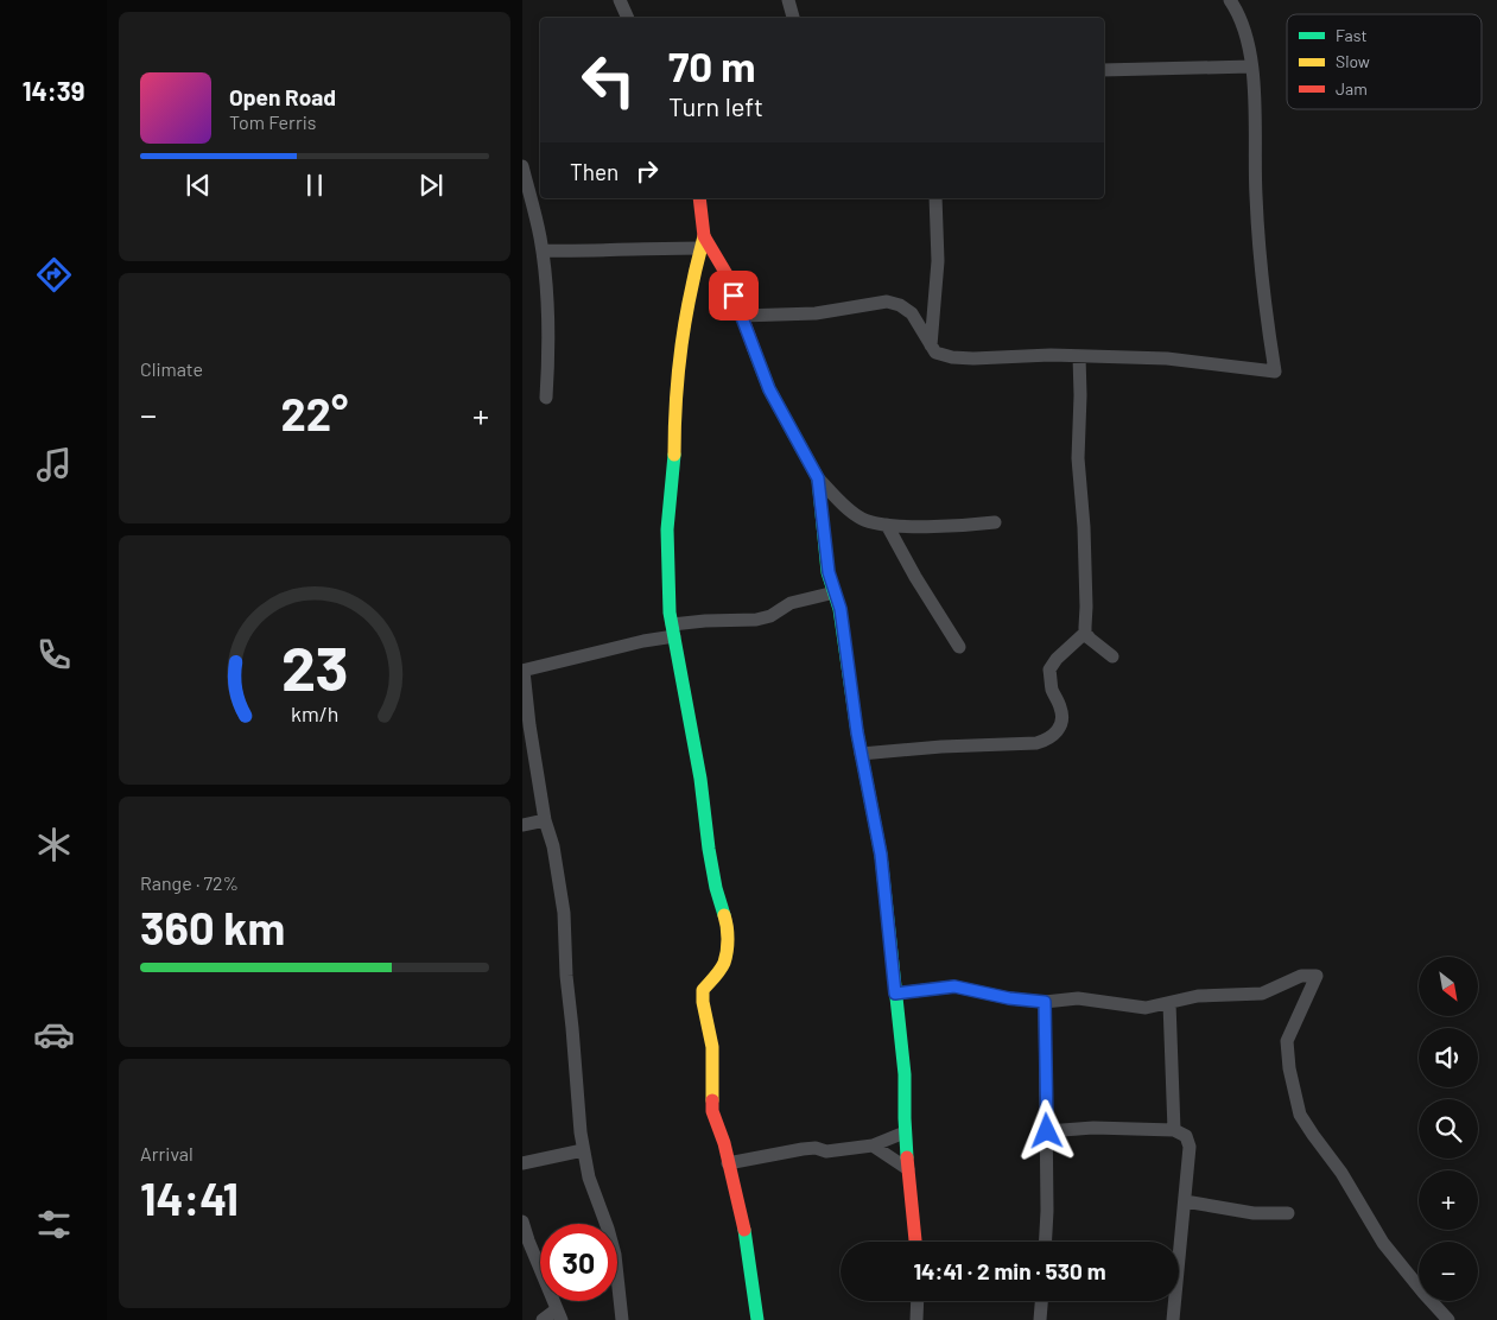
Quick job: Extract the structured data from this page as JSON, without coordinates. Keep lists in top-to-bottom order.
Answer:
{
  "legend": ["Fast", "Slow", "Jam"],
  "north": "bottom right",
  "page": {
    "tabs": "14:39",
    "turn": ["70 m", "Turn left"],
    "song": ["Open Road", "Tom Ferris"],
    "then": "Then",
    "tile": [
      "Climate",
      ["Range · 72%", "360 km"],
      ["Arrival", "14:41"]
    ],
    "heat": ["−", "22°", "+"],
    "map_buttons": ["+", "−"],
    "limit": "30",
    "trip": "14:41 · 2 min · 530 m",
    "gauge": ["23", "km/h"]
  }
}
